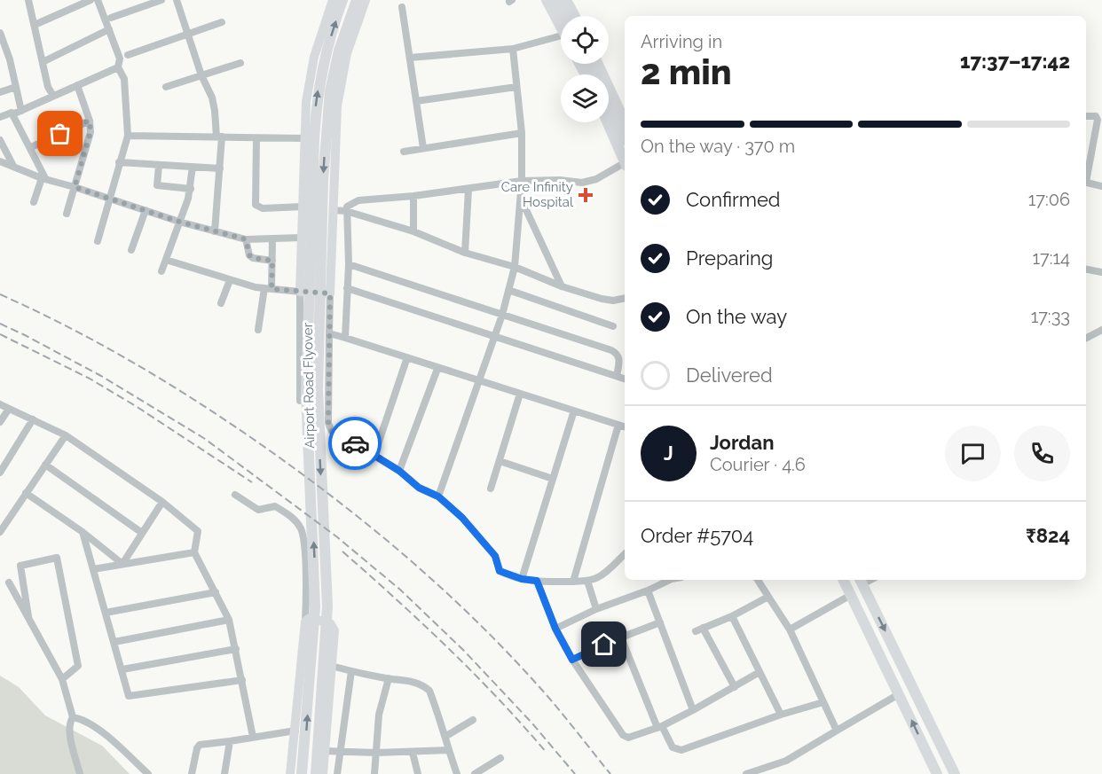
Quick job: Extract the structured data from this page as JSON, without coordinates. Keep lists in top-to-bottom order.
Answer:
{
  "streets": {
    "main road": ["Airport Road Flyover"]
  },
  "places": {
    "health": ["Care Infinity Hospital"]
  },
  "page": {
    "heading": ["2 min", "Arriving in", "17:37–17:42"],
    "panel": [
      "Jordan",
      "Courier · 4.6",
      "Order #5704",
      "₹824"
    ],
    "bar": "On the way · 370 m",
    "list": [
      ["Confirmed", "17:06"],
      ["Preparing", "17:14"],
      ["On the way", "17:33"],
      "Delivered"
    ],
    "round": "J"
  }
}
